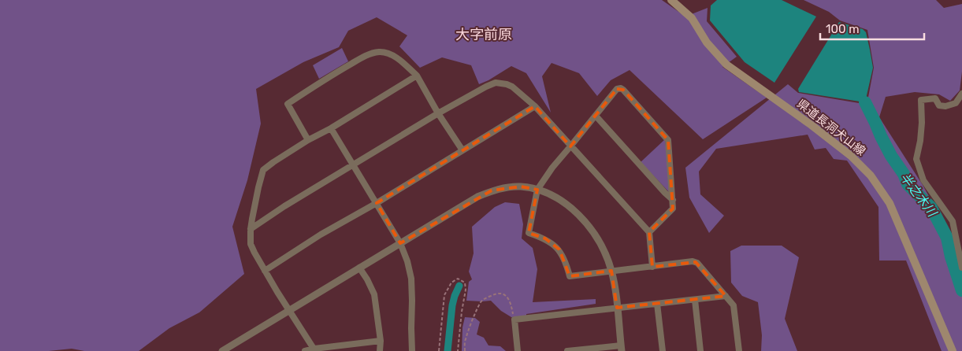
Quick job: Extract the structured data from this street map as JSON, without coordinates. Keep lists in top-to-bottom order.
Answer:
{
  "streets": {
    "main road": ["県道長洞犬山線"]
  },
  "districts": ["大字前原"],
  "water": ["半之木川"],
  "scale_bar": "100 m"
}
